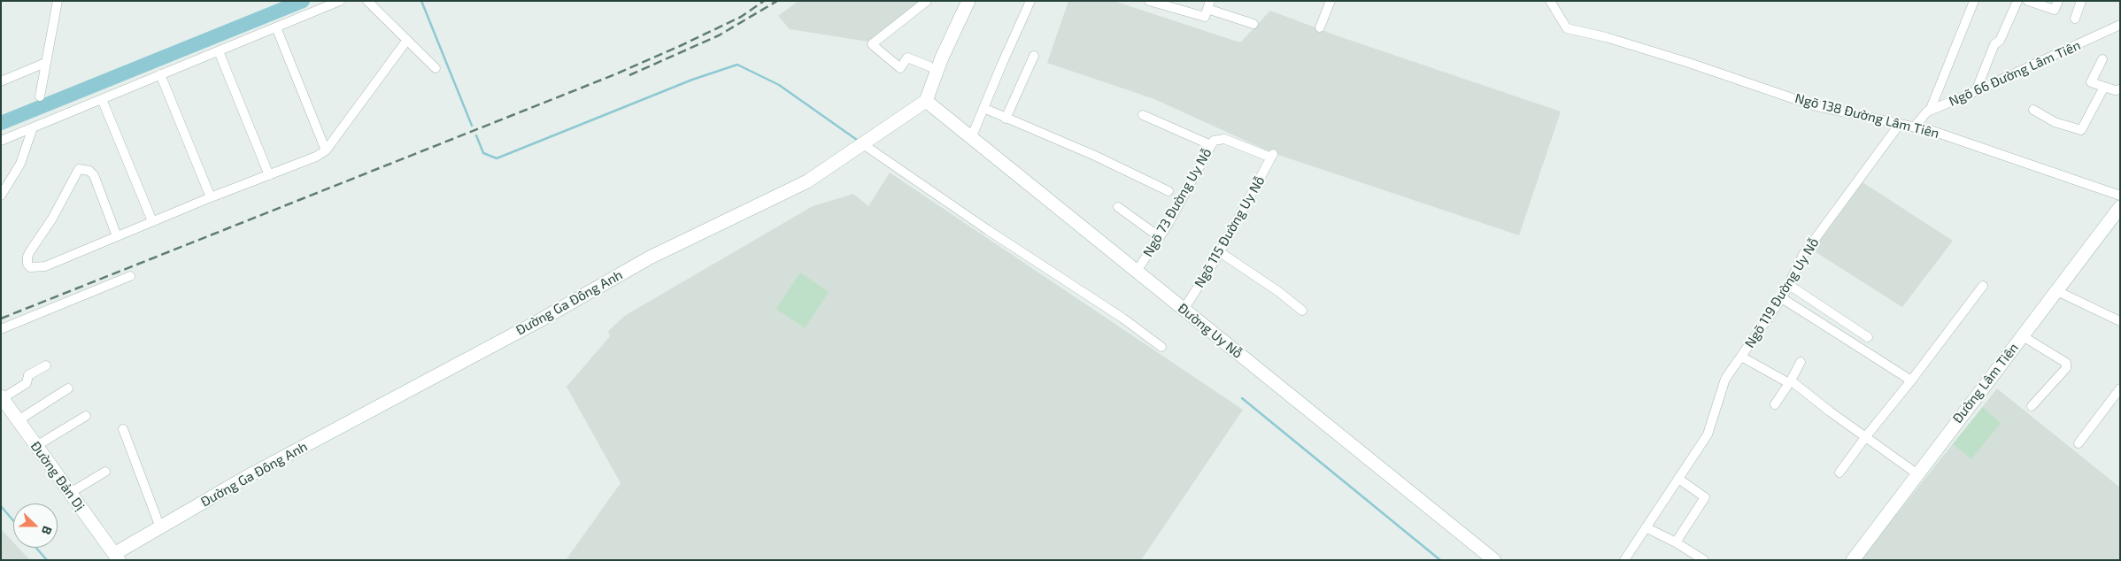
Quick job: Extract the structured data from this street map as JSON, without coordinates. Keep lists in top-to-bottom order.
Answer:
{
  "streets": {
    "street": [
      "Ngõ 66 Đường Lâm Tiên",
      "Ngõ 138 Đường Lâm Tiên",
      "Ngõ 73 Đường Uy Nỗ",
      "Ngõ 115 Đường Uy Nỗ",
      "Ngõ 119 Đường Uy Nỗ",
      "Đường Ga Đông Anh",
      "Đường Uy Nỗ",
      "Đường Lâm Tiên",
      "Đường Đản Dị"
    ]
  },
  "crossings": [
    ["Ngõ 66 Đường Lâm Tiên", "Ngõ 138 Đường Lâm Tiên"],
    ["Ngõ 138 Đường Lâm Tiên", "Ngõ 119 Đường Uy Nỗ"],
    ["Ngõ 73 Đường Uy Nỗ", "Ngõ 115 Đường Uy Nỗ"],
    ["Ngõ 73 Đường Uy Nỗ", "Đường Uy Nỗ"],
    ["Ngõ 115 Đường Uy Nỗ", "Đường Uy Nỗ"],
    ["Đường Ga Đông Anh", "Đường Uy Nỗ"],
    ["Đường Ga Đông Anh", "Đường Đản Dị"]
  ],
  "north": "right"
}
